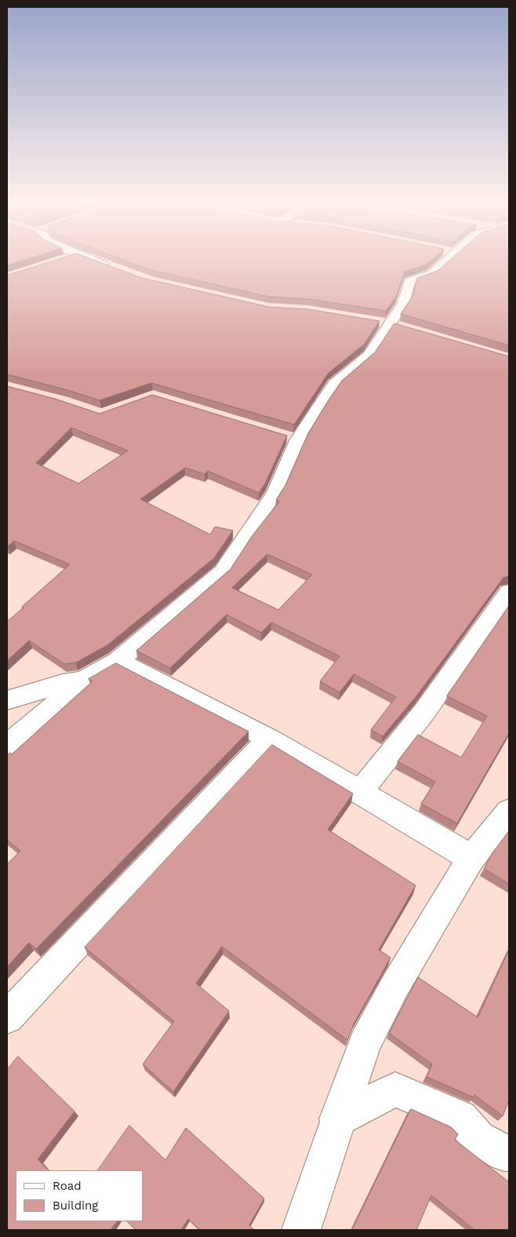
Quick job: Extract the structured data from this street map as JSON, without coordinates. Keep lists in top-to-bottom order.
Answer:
{
  "legend": ["Road", "Building"]
}
